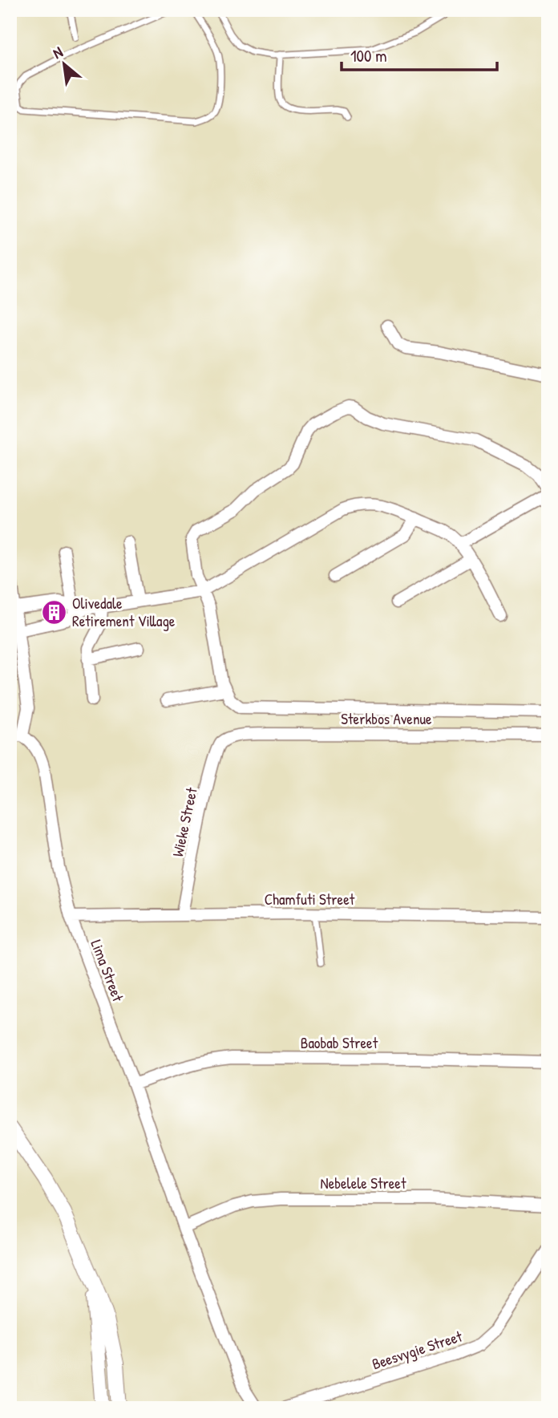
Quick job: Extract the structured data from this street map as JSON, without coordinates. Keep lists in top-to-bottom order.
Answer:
{
  "streets": {
    "street": [
      "Sterkbos Avenue",
      "Wieke Street",
      "Chamfuti Street",
      "Lima Street",
      "Baobab Street",
      "Nebelele Street",
      "Beesvygie Street"
    ]
  },
  "crossings": [
    ["Sterkbos Avenue", "Wieke Street"],
    ["Wieke Street", "Chamfuti Street"],
    ["Chamfuti Street", "Lima Street"],
    ["Lima Street", "Baobab Street"],
    ["Lima Street", "Nebelele Street"]
  ],
  "places": {
    "building": ["Olivedale Retirement Village"]
  },
  "scale_bar": "100 m",
  "north": "top left"
}
